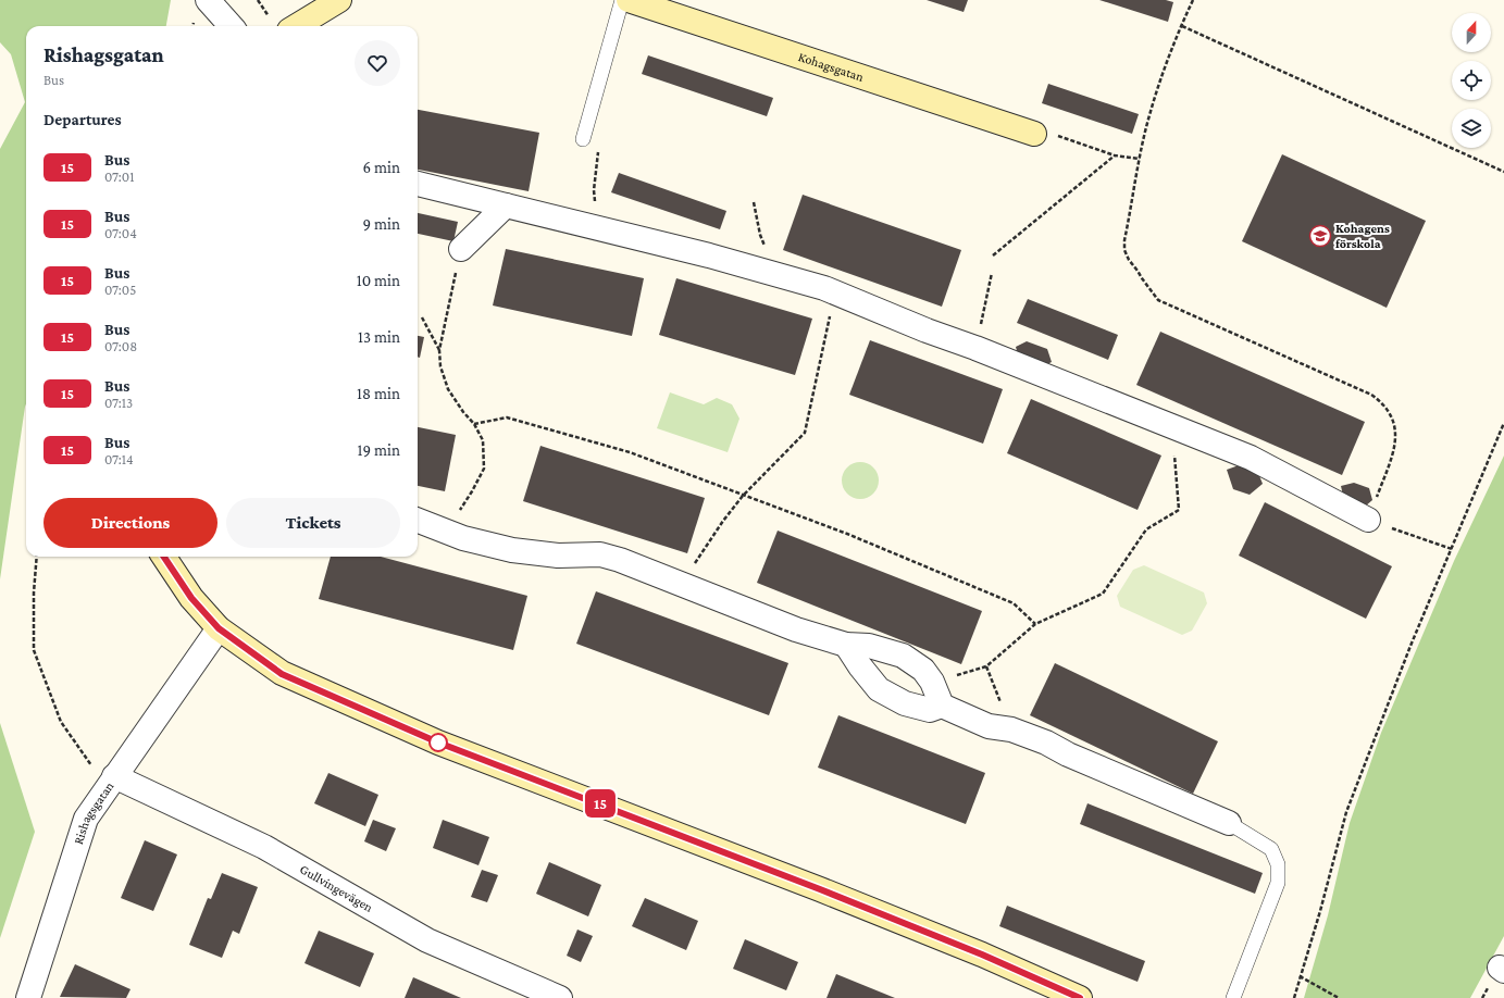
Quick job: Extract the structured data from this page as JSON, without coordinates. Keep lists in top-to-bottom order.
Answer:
{
  "streets": {
    "street": ["Kohagsgatan", "Rishagsgatan", "Gullvingevägen"]
  },
  "crossings": [
    ["Rishagsgatan", "Gullvingevägen"]
  ],
  "places": {
    "school or university": ["Kohagens förskola"]
  },
  "lines": ["bus line 15"],
  "north": "top",
  "page": {
    "on_map": "15",
    "heading": [
      ["Rishagsgatan", "Bus"],
      "Departures"
    ],
    "list": [
      {
        "mark": "15",
        "name": "Bus",
        "note": "07:01",
        "value": "6 min"
      },
      {
        "mark": "15",
        "name": "Bus",
        "note": "07:04",
        "value": "9 min"
      },
      {
        "mark": "15",
        "name": "Bus",
        "note": "07:05",
        "value": "10 min"
      },
      {
        "mark": "15",
        "name": "Bus",
        "note": "07:08",
        "value": "13 min"
      },
      {
        "mark": "15",
        "name": "Bus",
        "note": "07:13",
        "value": "18 min"
      },
      {
        "mark": "15",
        "name": "Bus",
        "note": "07:14",
        "value": "19 min"
      }
    ],
    "buttons": ["Directions", "Tickets"]
  }
}
